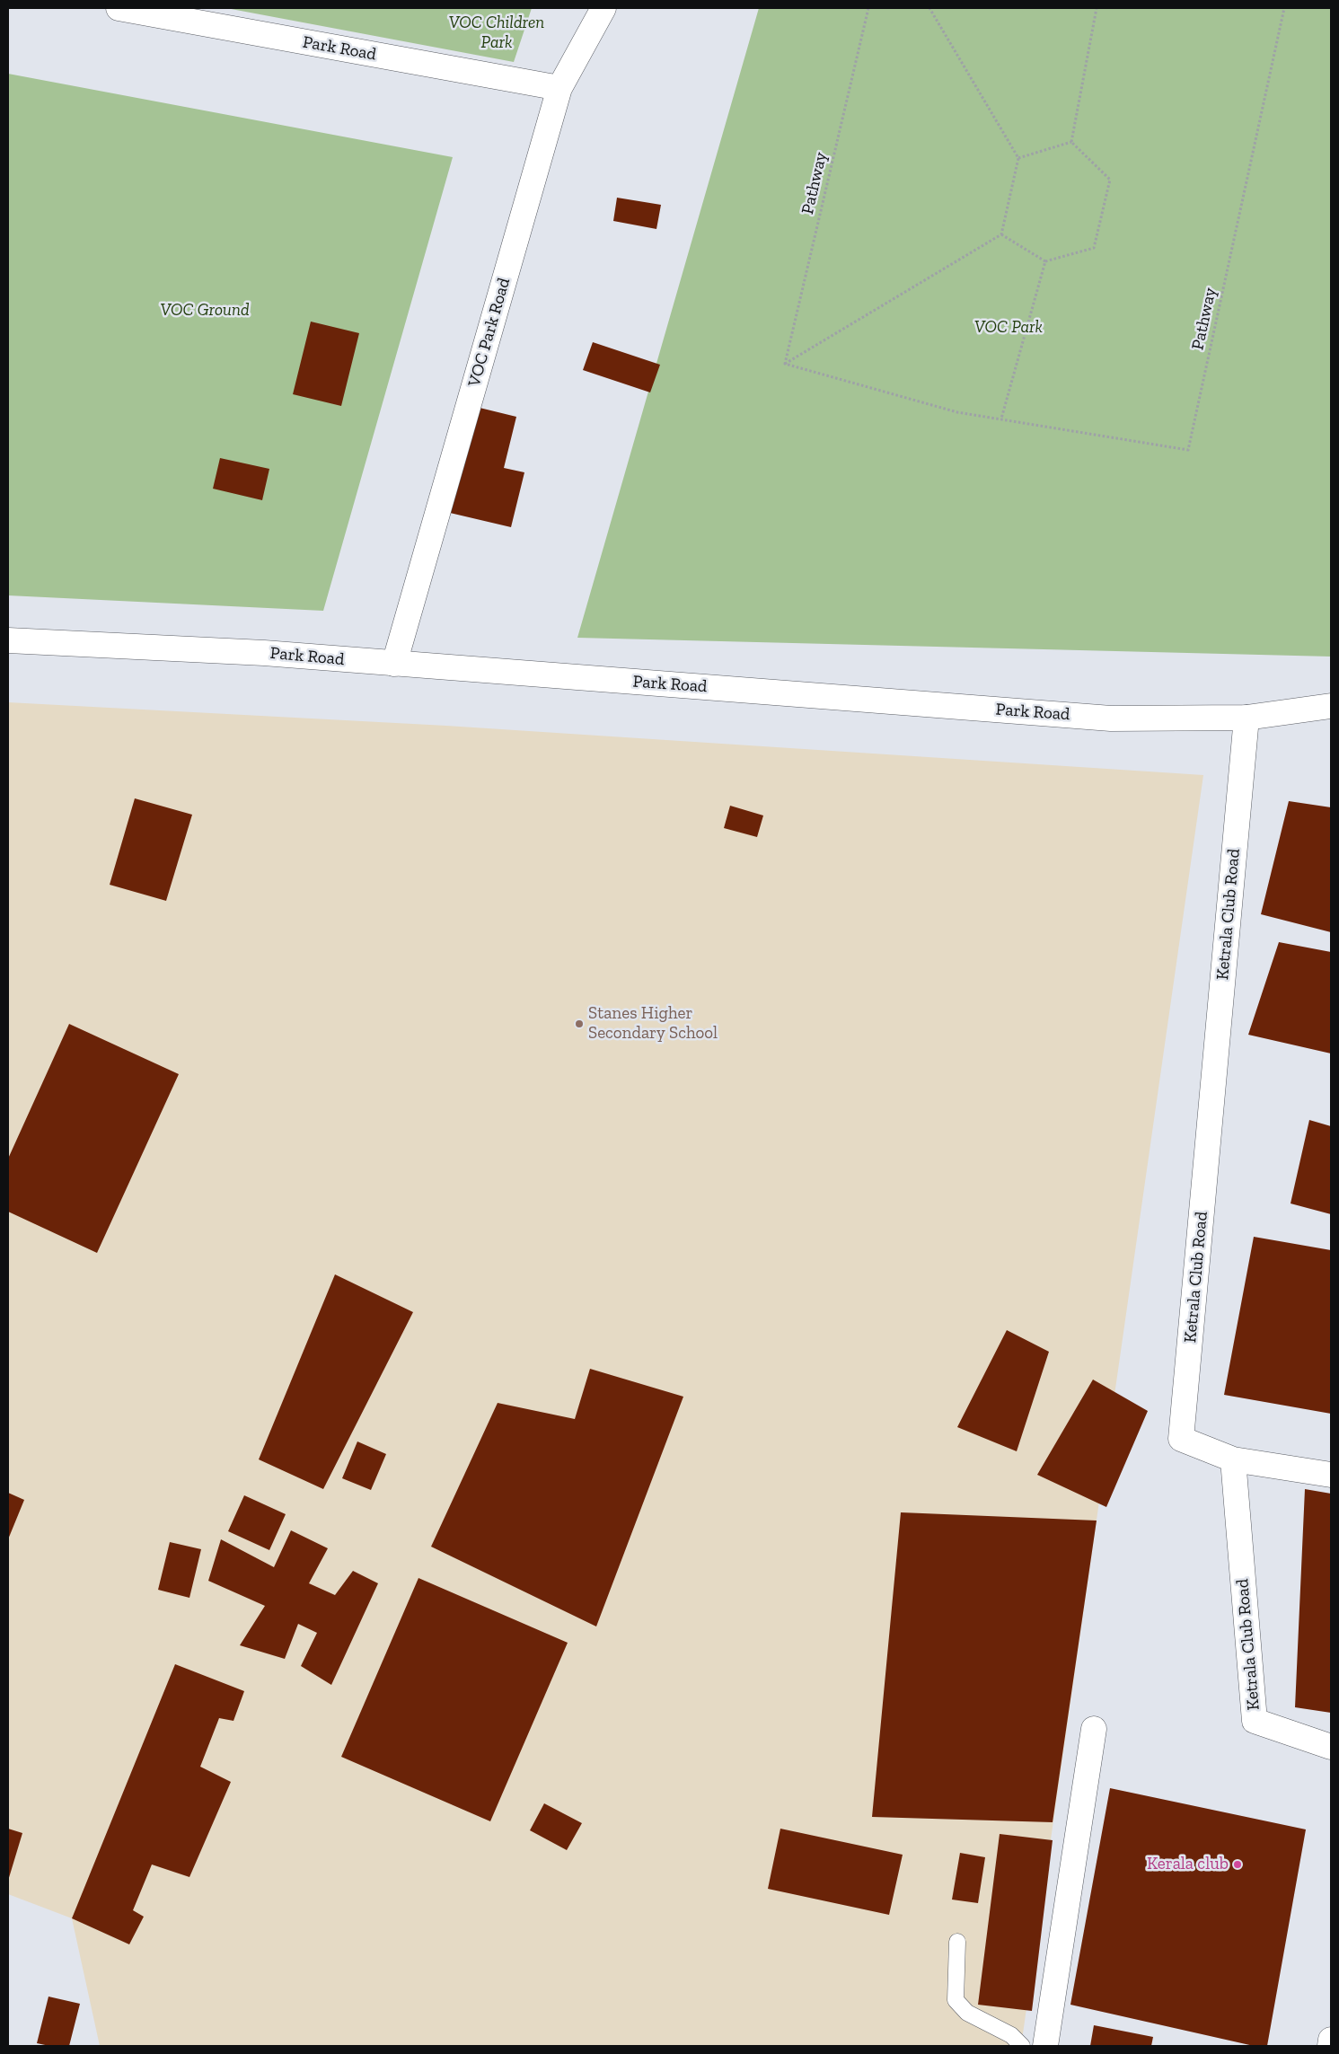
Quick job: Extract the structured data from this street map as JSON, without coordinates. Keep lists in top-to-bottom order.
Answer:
{
  "streets": {
    "street": ["Park Road", "VOC Park Road", "Ketrala Club Road"],
    "path": ["Pathway"]
  },
  "crossings": [
    ["Park Road", "VOC Park Road"],
    ["Park Road", "Ketrala Club Road"]
  ],
  "parks": ["VOC Children Park", "VOC Ground", "VOC Park"],
  "places": ["Stanes Higher Secondary School", "Kerala club"]
}
